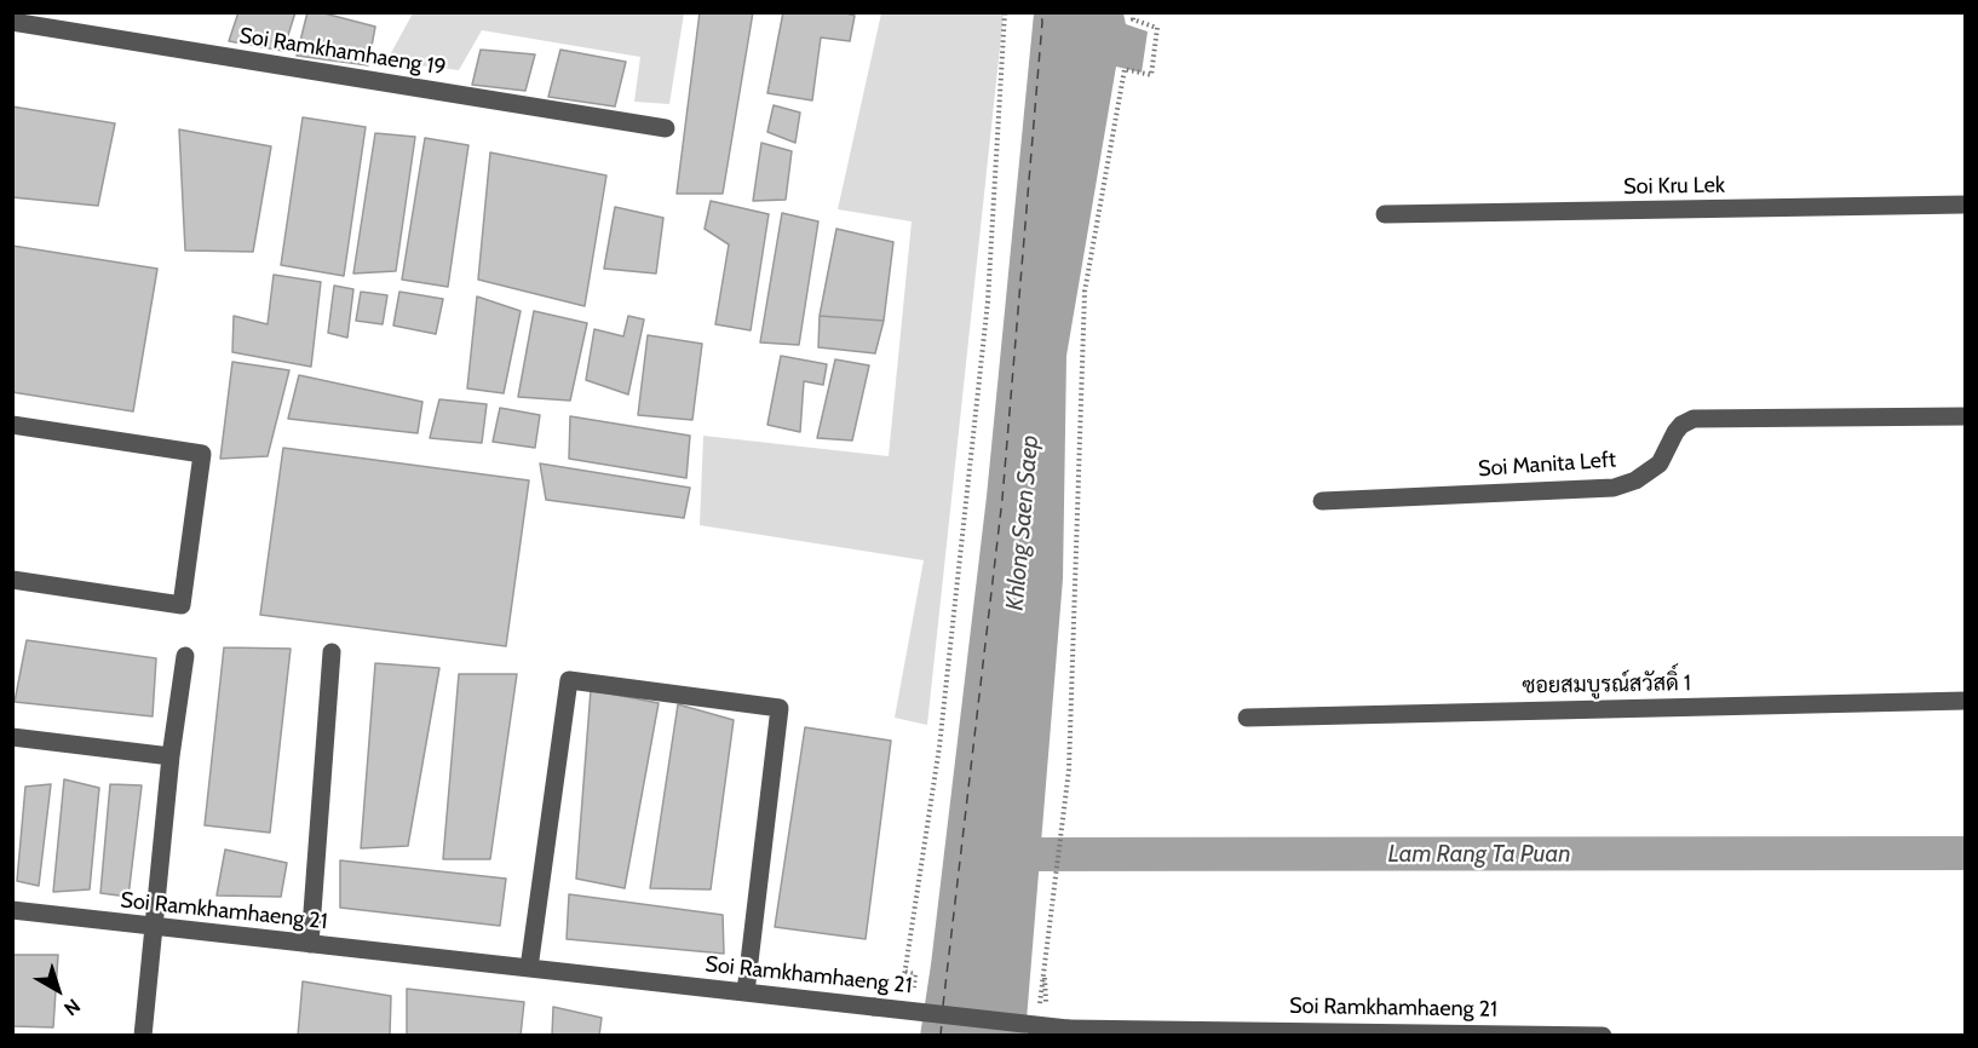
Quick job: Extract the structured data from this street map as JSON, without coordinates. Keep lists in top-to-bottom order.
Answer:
{
  "streets": {
    "street": [
      "Soi Ramkhamhaeng 19",
      "Soi Kru Lek",
      "Soi Manita Left",
      "ซอยสมบูรณ์สวัสดิ์ 1",
      "Soi Ramkhamhaeng 21"
    ]
  },
  "water": ["Khlong Saen Saep", "Lam Rang Ta Puan"],
  "north": "bottom right"
}
